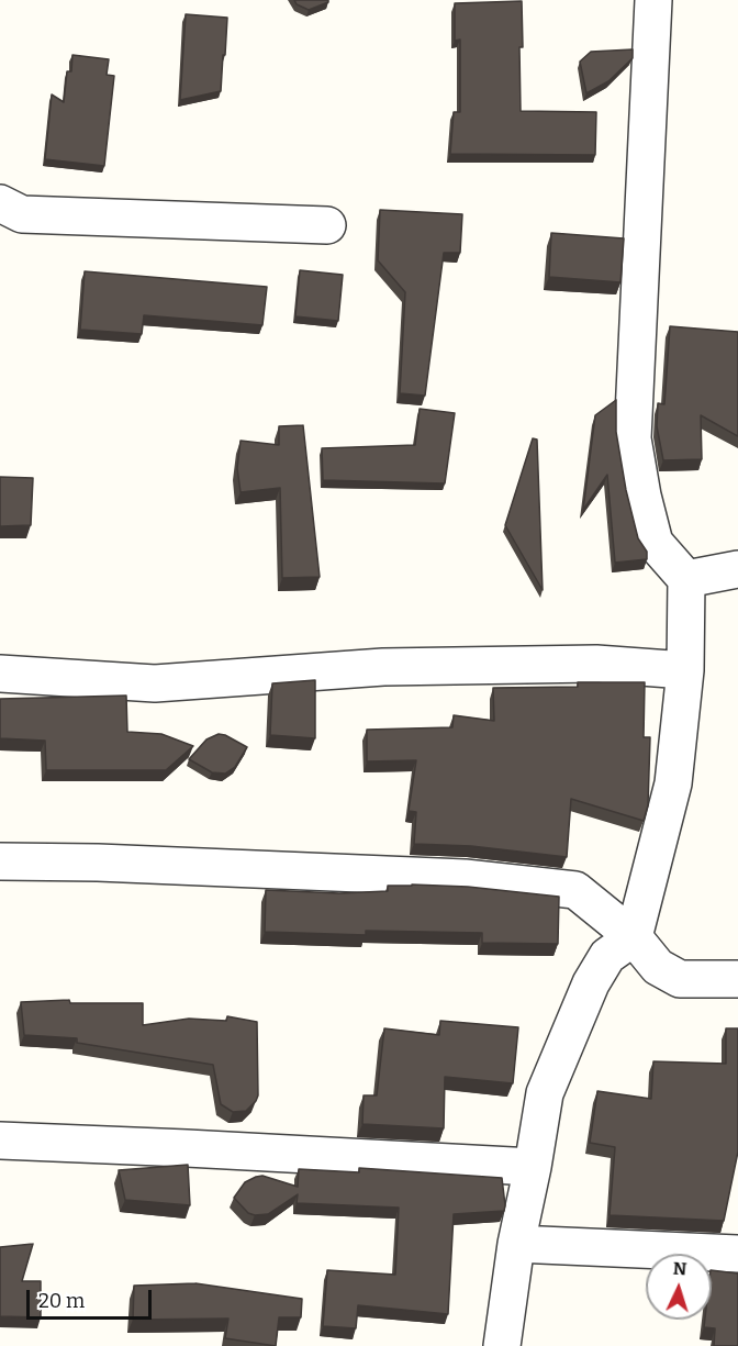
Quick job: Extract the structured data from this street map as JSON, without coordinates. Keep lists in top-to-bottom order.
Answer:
{
  "scale_bar": "20 m",
  "north": "top"
}
